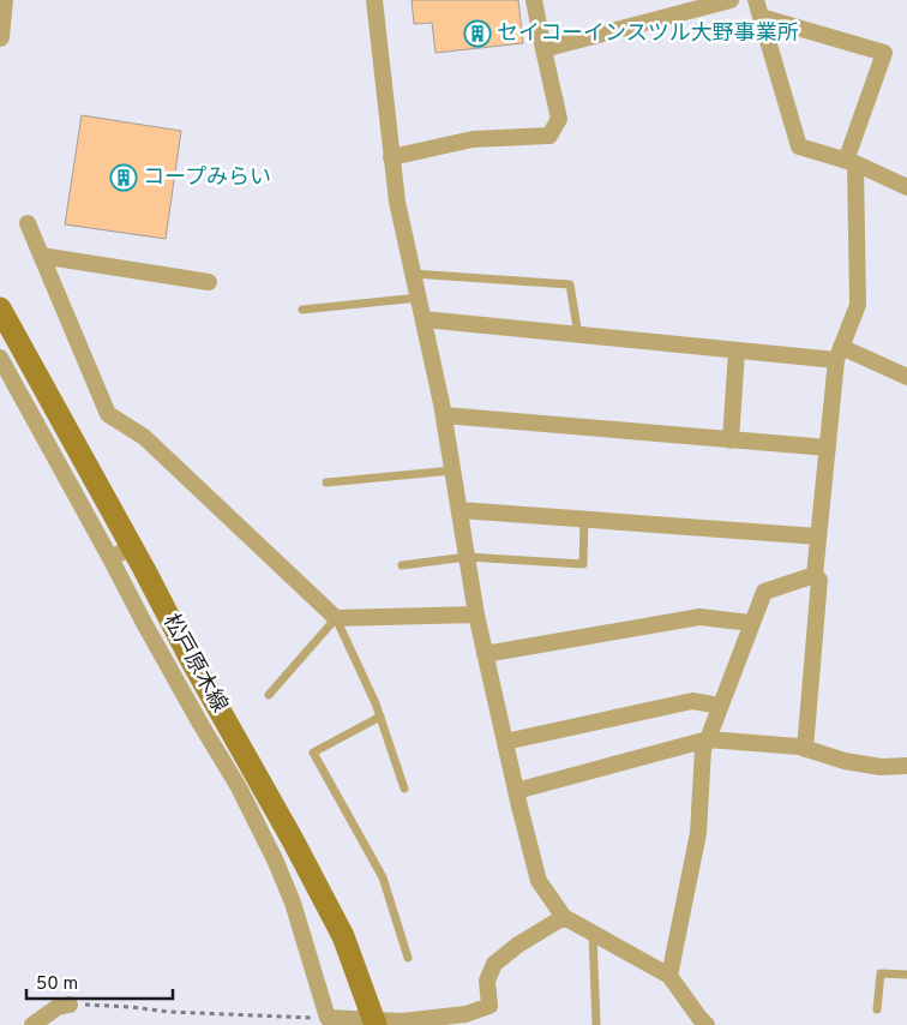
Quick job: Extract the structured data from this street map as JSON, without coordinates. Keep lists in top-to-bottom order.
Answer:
{
  "streets": {
    "main road": ["松戸原木線"]
  },
  "places": {
    "building": ["セイコーインスツル大野事業所", "コープみらい"]
  },
  "scale_bar": "50 m"
}
